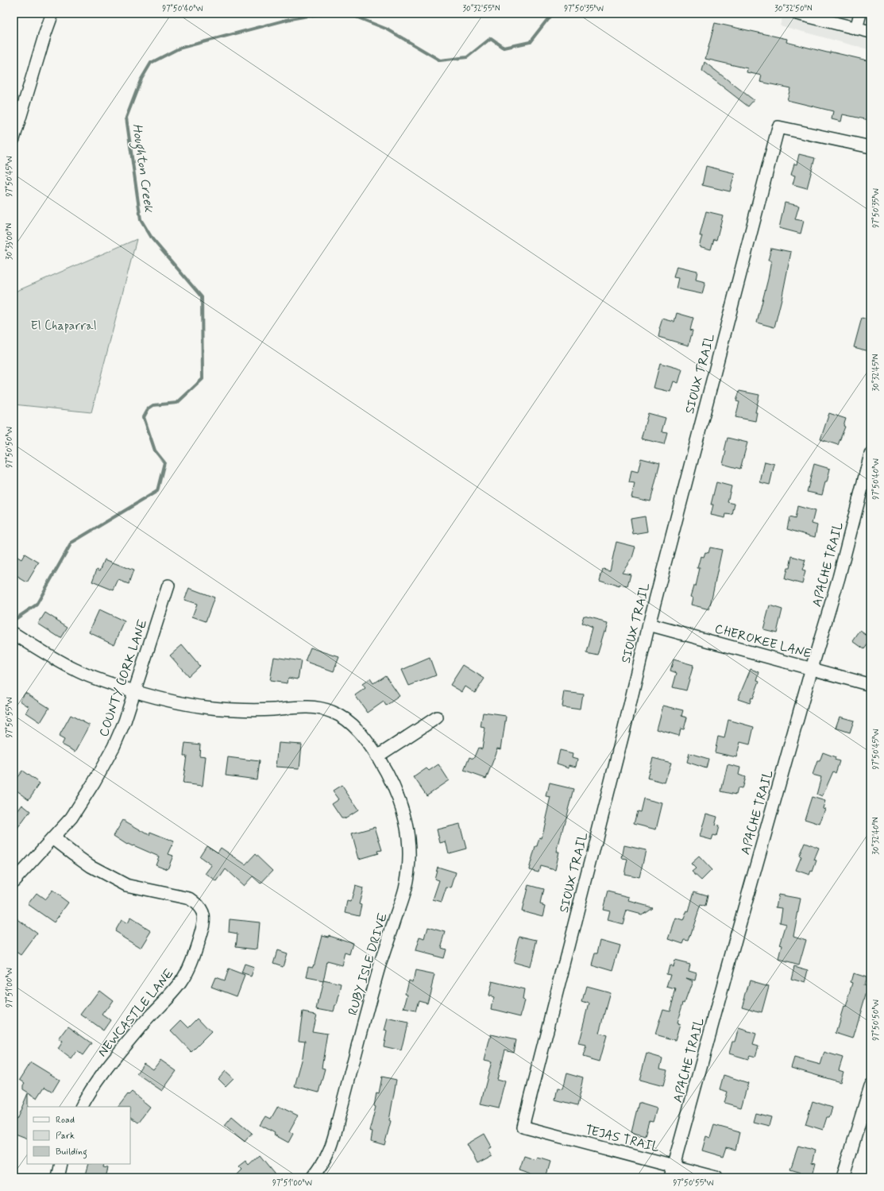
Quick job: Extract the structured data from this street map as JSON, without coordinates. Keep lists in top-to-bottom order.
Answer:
{
  "streets": {
    "street": [
      "SIOUX TRAIL",
      "APACHE TRAIL",
      "CHEROKEE LANE",
      "COUNTY CORK LANE",
      "RUBY ISLE DRIVE",
      "NEWCASTLE LANE",
      "TEJAS TRAIL"
    ]
  },
  "crossings": [
    ["SIOUX TRAIL", "CHEROKEE LANE"],
    ["SIOUX TRAIL", "TEJAS TRAIL"],
    ["APACHE TRAIL", "CHEROKEE LANE"],
    ["APACHE TRAIL", "TEJAS TRAIL"],
    ["COUNTY CORK LANE", "RUBY ISLE DRIVE"],
    ["COUNTY CORK LANE", "NEWCASTLE LANE"]
  ],
  "water": ["Houghton Creek"],
  "parks": ["El Chaparral"],
  "legend": ["Road", "Park", "Building"],
  "coordinates": [
    "97°50'40\"W",
    "30°32'55\"N",
    "97°50'35\"W",
    "30°32'50\"N",
    "97°50'45\"W",
    "30°33'00\"N",
    "30°32'45\"N",
    "97°50'50\"W",
    "97°50'55\"W",
    "30°32'40\"N",
    "97°51'00\"W"
  ]
}
